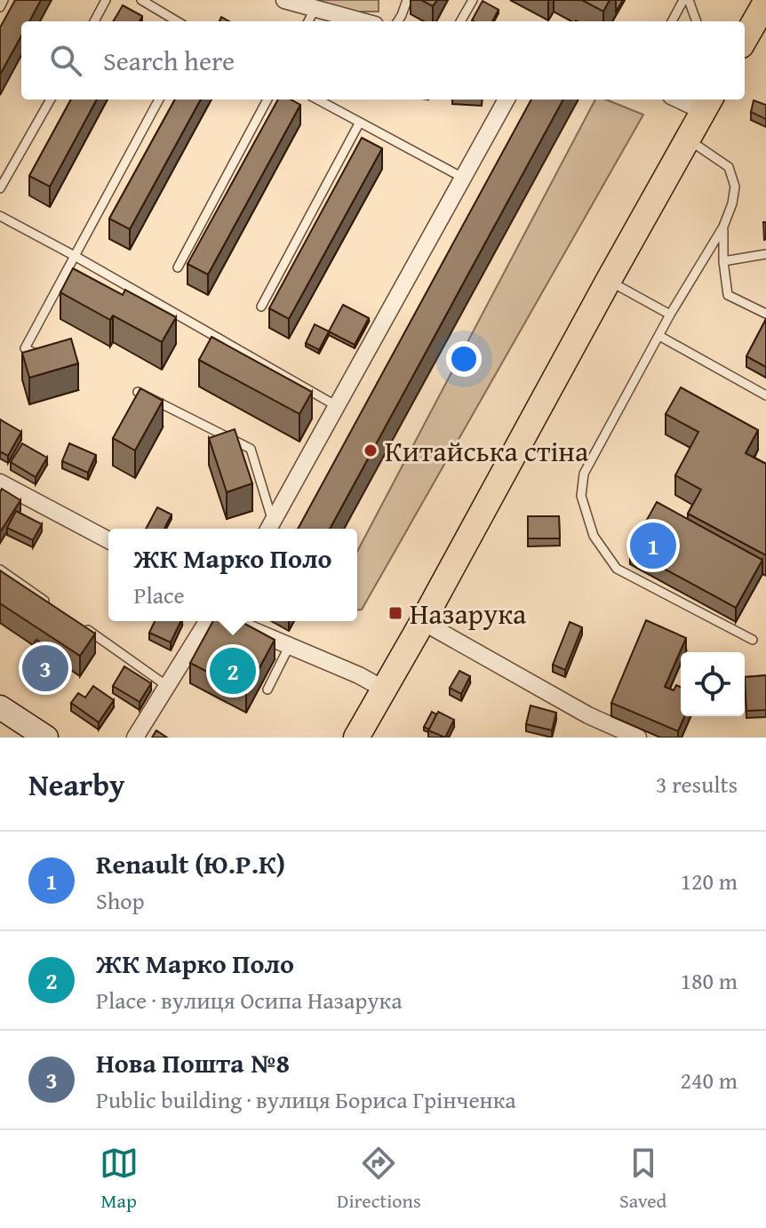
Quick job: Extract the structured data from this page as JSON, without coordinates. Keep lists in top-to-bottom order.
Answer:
{
  "places": {
    "other": ["Китайська стіна"],
    "transit": ["Назарука"]
  },
  "page": {
    "search": "Search here",
    "pins": ["1", "3", "2"],
    "popup": ["ЖК Марко Поло", "Place"],
    "heading": ["Nearby", "3 results"],
    "list": [
      {
        "mark": "1",
        "name": "Renault (Ю.Р.К)",
        "note": "Shop",
        "value": "120 m"
      },
      {
        "mark": "2",
        "name": "ЖК Марко Поло",
        "note": "Place · вулиця Осипа Назарука",
        "value": "180 m"
      },
      {
        "mark": "3",
        "name": "Нова Пошта №8",
        "note": "Public building · вулиця Бориса Грінченка",
        "value": "240 m"
      }
    ],
    "nav": ["Map", "Directions", "Saved"]
  }
}
